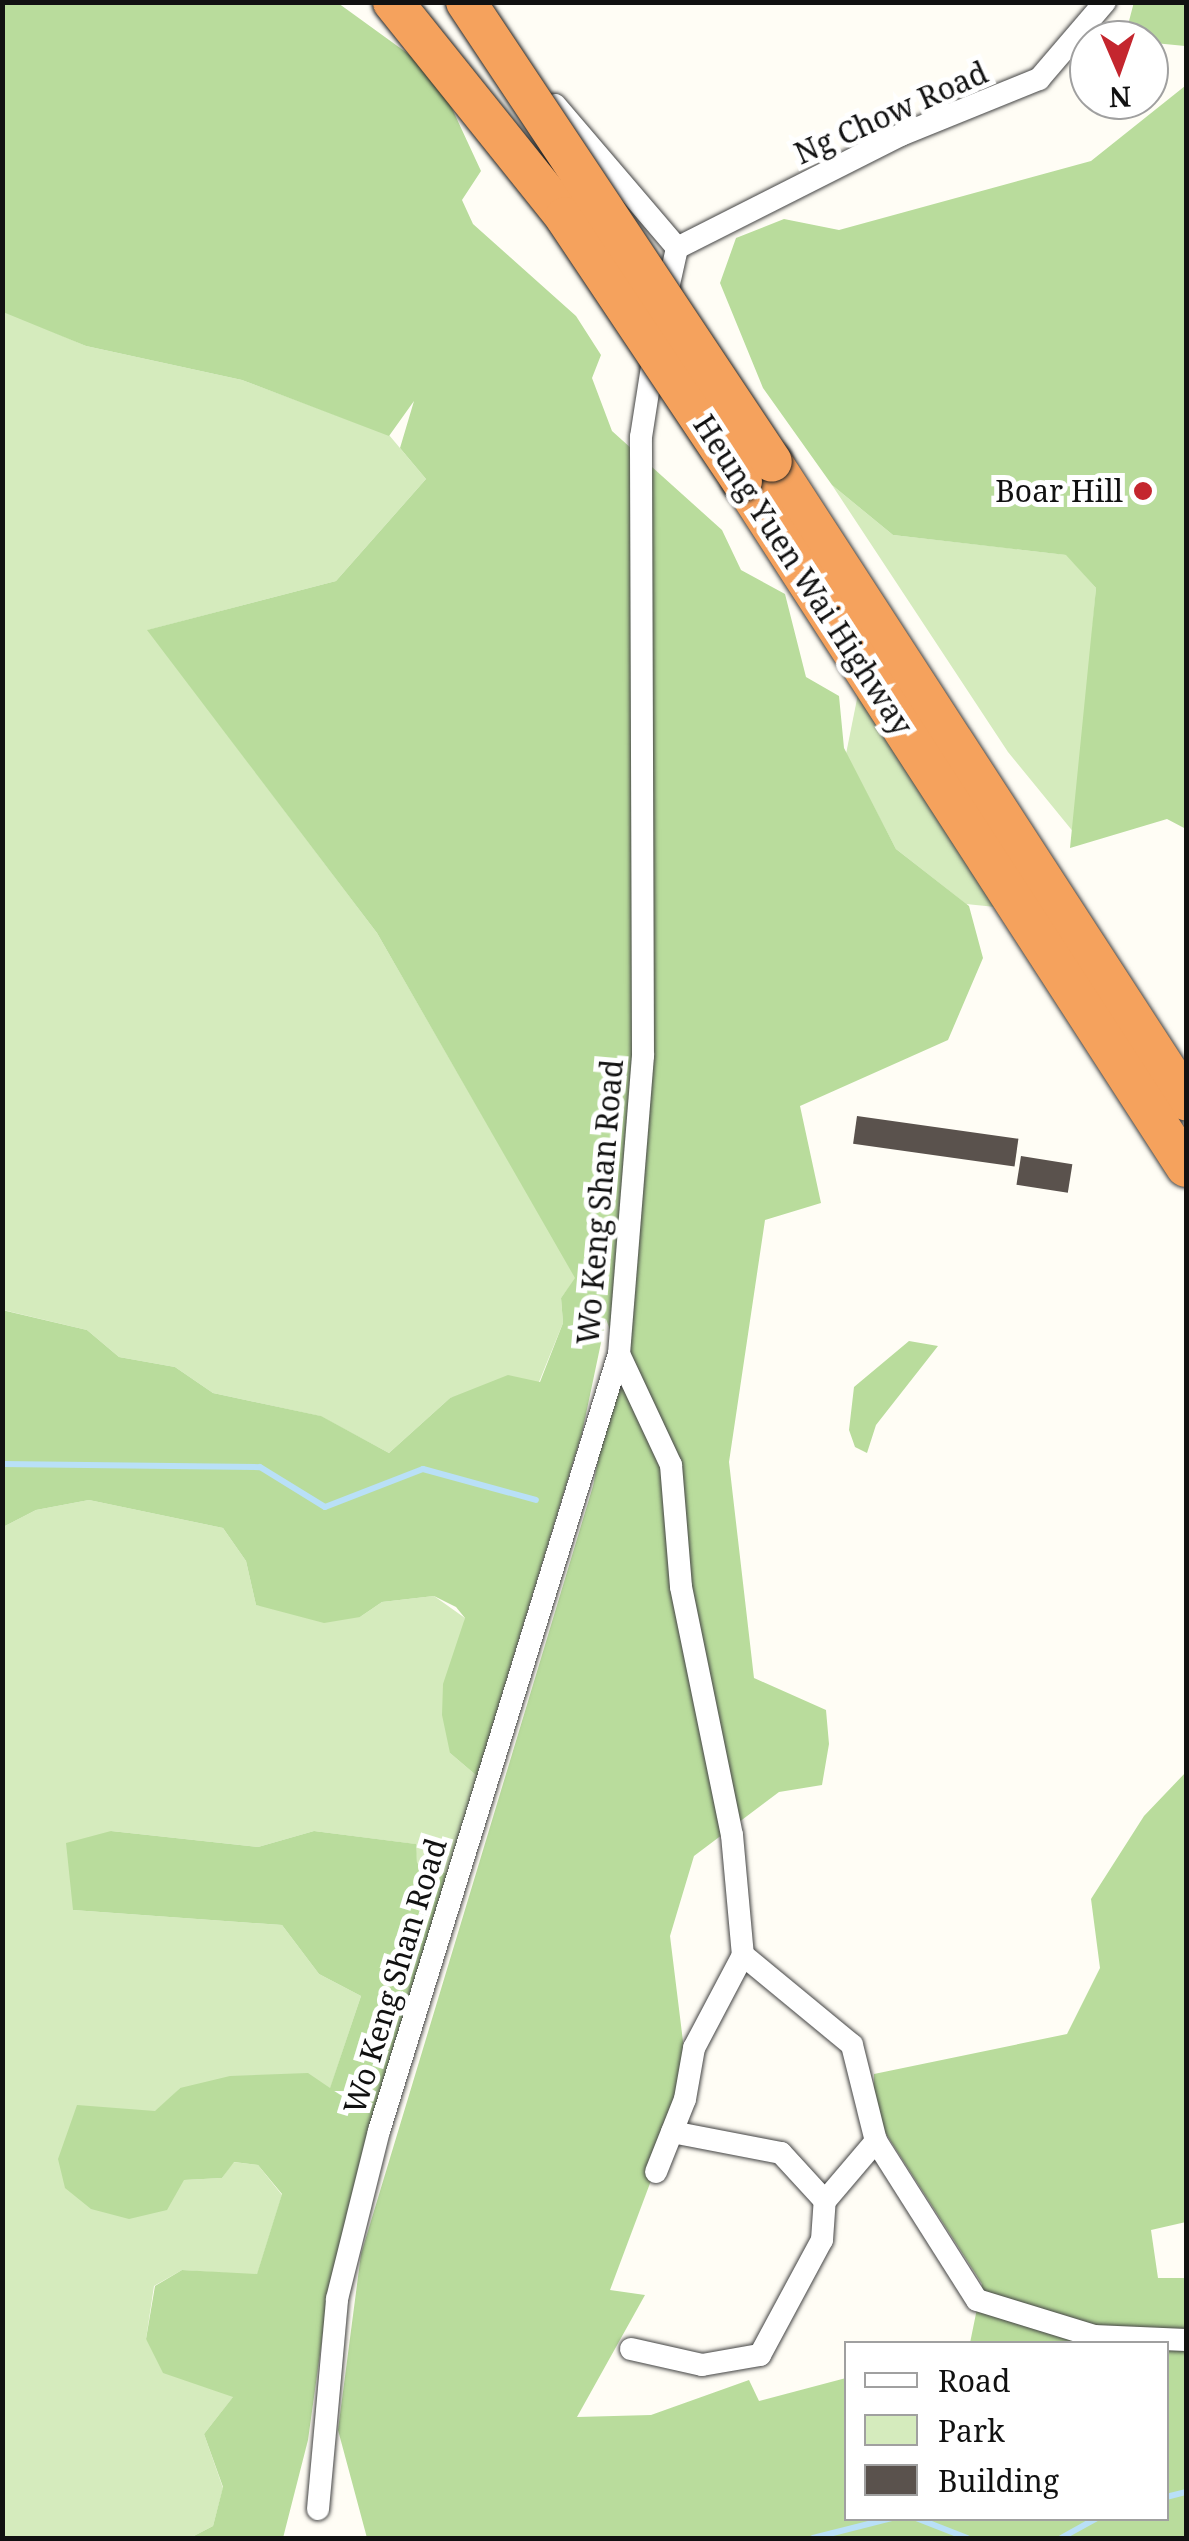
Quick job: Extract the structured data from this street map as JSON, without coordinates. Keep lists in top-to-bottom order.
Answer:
{
  "streets": {
    "highway": ["Heung Yuen Wai Highway"],
    "street": ["Ng Chow Road", "Wo Keng Shan Road"]
  },
  "crossings": [
    ["Ng Chow Road", "Wo Keng Shan Road"]
  ],
  "places": ["Boar Hill"],
  "legend": ["Road", "Park", "Building"],
  "north": "bottom"
}
